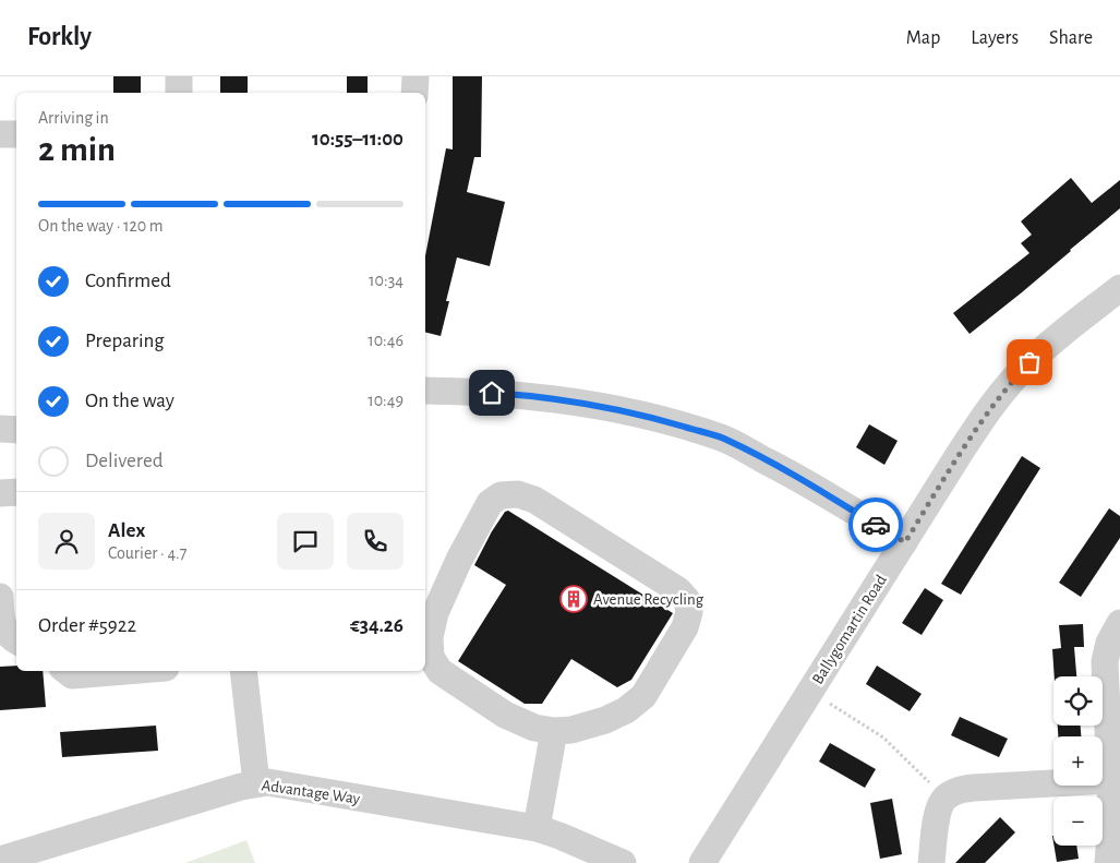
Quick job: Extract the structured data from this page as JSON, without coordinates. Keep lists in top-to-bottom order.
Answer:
{
  "streets": {
    "street": ["Ballygomartin Road", "Advantage Way"]
  },
  "places": {
    "building": ["Avenue Recycling"]
  },
  "page": {
    "header": "Forkly",
    "nav": ["Map", "Layers", "Share"],
    "heading": ["2 min", "Arriving in", "10:55–11:00"],
    "panel": [
      "Alex",
      "Courier · 4.7",
      "Order #5922",
      "€34.26"
    ],
    "bar": "On the way · 120 m",
    "list": [
      ["Confirmed", "10:34"],
      ["Preparing", "10:46"],
      ["On the way", "10:49"],
      "Delivered"
    ],
    "map_buttons": ["+", "−"]
  }
}
